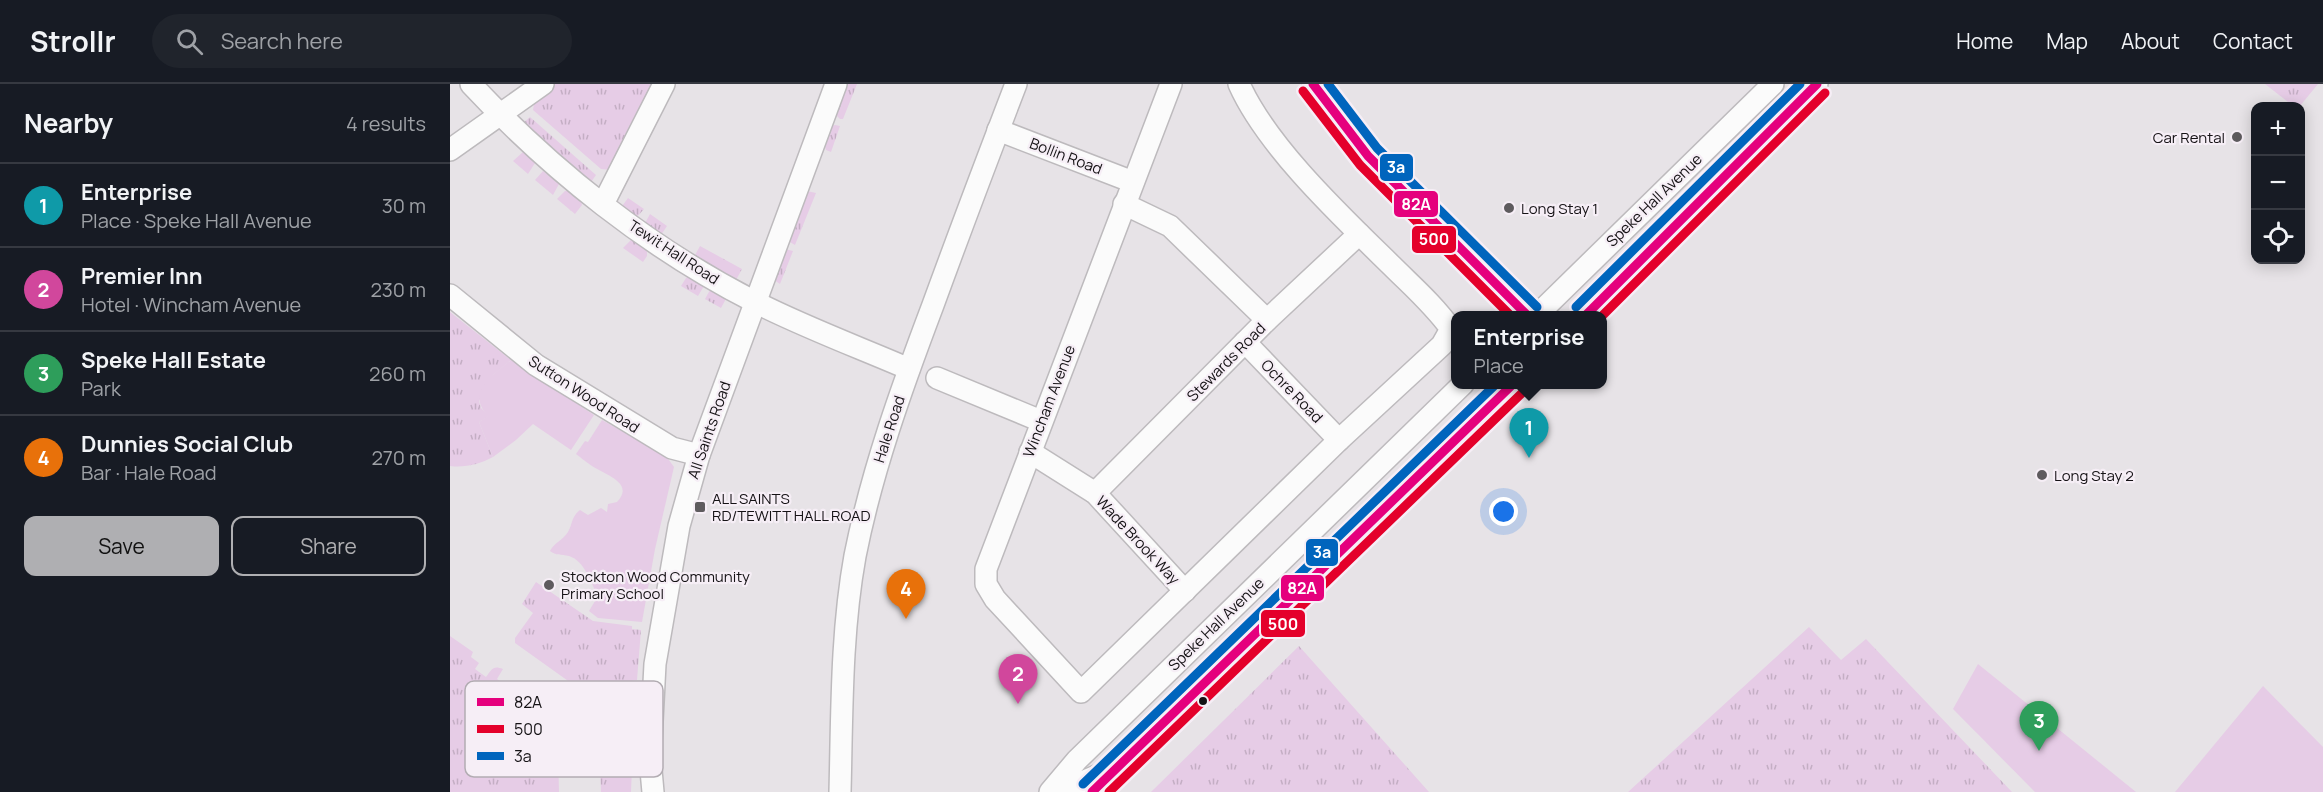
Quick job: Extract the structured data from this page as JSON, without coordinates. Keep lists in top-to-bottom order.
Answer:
{
  "streets": {
    "street": [
      "Bollin Road",
      "Speke Hall Avenue",
      "Tewit Hall Road",
      "Stewards Road",
      "Ochre Road",
      "Sutton Wood Road",
      "Wincham Avenue",
      "Hale Road",
      "All Saints Road",
      "Wade Brook Way"
    ]
  },
  "crossings": [
    ["Bollin Road", "Wincham Avenue"],
    ["Bollin Road", "Hale Road"],
    ["Tewit Hall Road", "Hale Road"],
    ["Tewit Hall Road", "All Saints Road"],
    ["Stewards Road", "Ochre Road"],
    ["Stewards Road", "Wade Brook Way"],
    ["Sutton Wood Road", "All Saints Road"],
    ["Wincham Avenue", "Wade Brook Way"]
  ],
  "places": {
    "other": [
      "Car Rental",
      "Long Stay 1",
      "Long Stay 2",
      "Stockton Wood Community Primary School"
    ],
    "transit": ["ALL SAINTS RD/TEWITT HALL ROAD"]
  },
  "lines": ["transit line 82A", "transit line 3a", "transit line 500"],
  "legend": ["82A", "500", "3a"],
  "page": {
    "header": "Strollr",
    "search": "Search here",
    "nav": [
      "Home",
      "Map",
      "About",
      "Contact"
    ],
    "heading": ["Nearby", "4 results"],
    "map_buttons": ["+", "−"],
    "list": [
      {
        "mark": "1",
        "name": "Enterprise",
        "note": "Place · Speke Hall Avenue",
        "value": "30 m"
      },
      {
        "mark": "2",
        "name": "Premier Inn",
        "note": "Hotel · Wincham Avenue",
        "value": "230 m"
      },
      {
        "mark": "3",
        "name": "Speke Hall Estate",
        "note": "Park",
        "value": "260 m"
      },
      {
        "mark": "4",
        "name": "Dunnies Social Club",
        "note": "Bar · Hale Road",
        "value": "270 m"
      }
    ],
    "popup": ["Enterprise", "Place"],
    "pins": [
      "1",
      "4",
      "2",
      "3"
    ],
    "buttons": ["Save", "Share"]
  }
}
